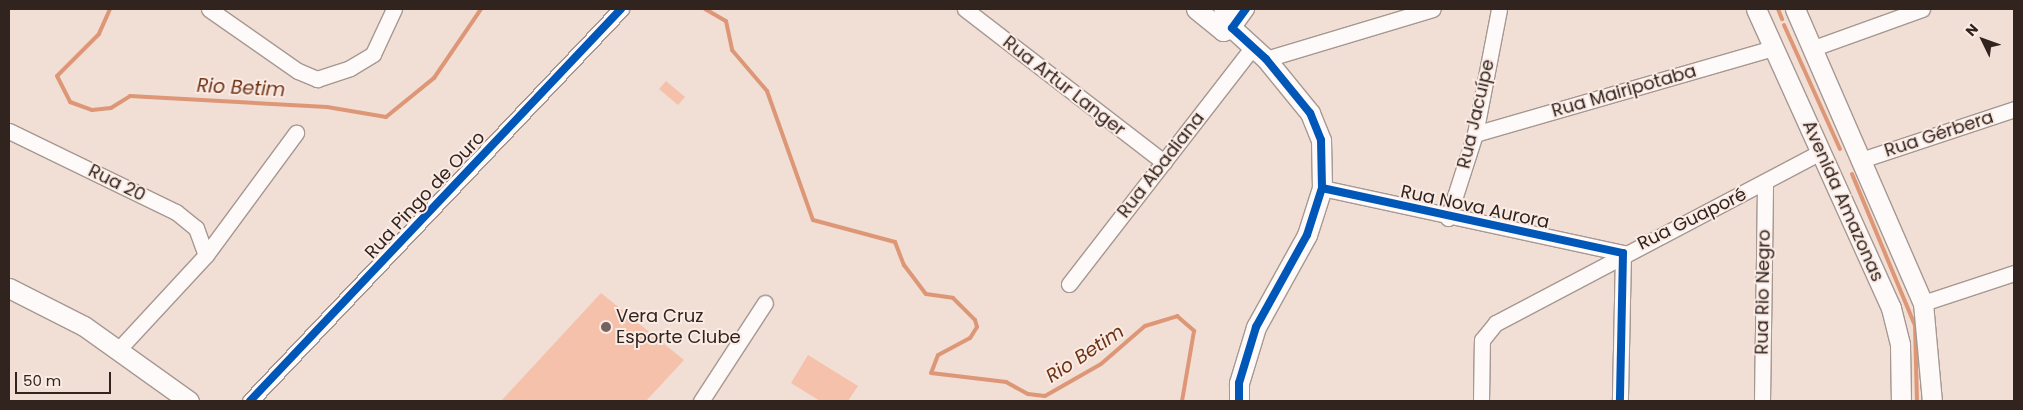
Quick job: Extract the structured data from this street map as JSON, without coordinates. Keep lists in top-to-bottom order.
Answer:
{
  "streets": {
    "street": [
      "Rua Artur Langer",
      "Rua Mairipotaba",
      "Rua Jacuípe",
      "Rua Gérbera",
      "Rua Abadiana",
      "Rua 20",
      "Rua Pingo de Ouro",
      "Avenida Amazonas",
      "Rua Nova Aurora",
      "Rua Guaporé",
      "Rua Rio Negro"
    ]
  },
  "crossings": [
    ["Rua Artur Langer", "Rua Abadiana"],
    ["Rua Mairipotaba", "Rua Jacuípe"],
    ["Rua Mairipotaba", "Avenida Amazonas"],
    ["Rua Jacuípe", "Rua Nova Aurora"],
    ["Rua Gérbera", "Avenida Amazonas"],
    ["Avenida Amazonas", "Rua Guaporé"],
    ["Rua Nova Aurora", "Rua Guaporé"],
    ["Rua Guaporé", "Rua Rio Negro"]
  ],
  "water": ["Rio Betim"],
  "places": ["Vera Cruz Esporte Clube"],
  "scale_bar": "50 m",
  "north": "top left"
}
